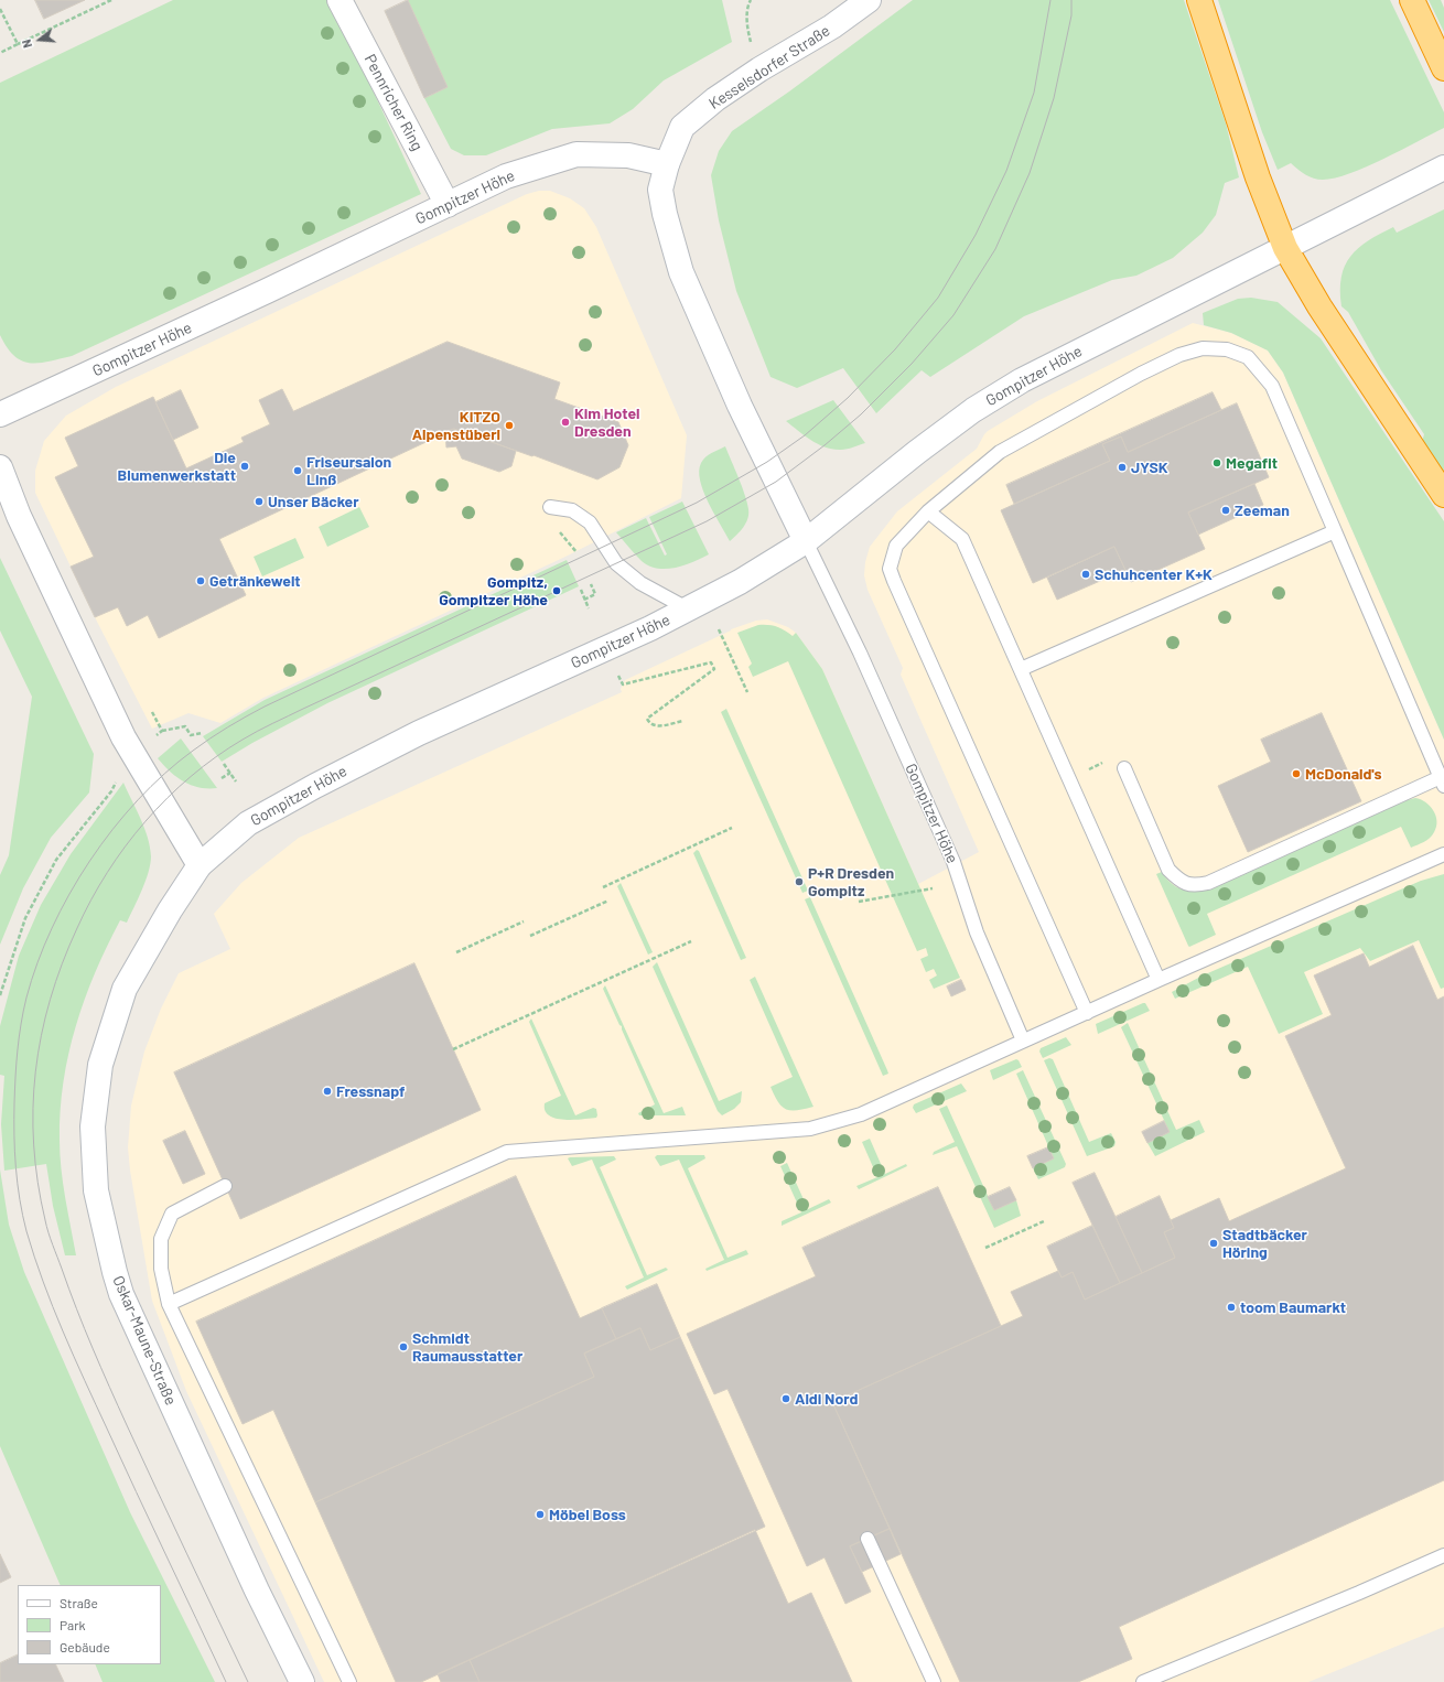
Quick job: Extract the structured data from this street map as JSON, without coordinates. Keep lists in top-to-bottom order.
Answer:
{
  "streets": {
    "street": [
      "Kesselsdorfer Straße",
      "Pennricher Ring",
      "Gompitzer Höhe",
      "Oskar-Maune-Straße"
    ]
  },
  "crossings": [
    ["Kesselsdorfer Straße", "Gompitzer Höhe"],
    ["Pennricher Ring", "Gompitzer Höhe"],
    ["Gompitzer Höhe", "Oskar-Maune-Straße"]
  ],
  "places": [
    "Kim Hotel Dresden",
    "KITZO Alpenstüberl",
    "Megafit",
    "Die Blumenwerkstatt",
    "JYSK",
    "Friseursalon Linß",
    "Unser Bäcker",
    "Zeeman",
    "Schuhcenter K+K",
    "Getränkewelt",
    "Gompitz, Gompitzer Höhe",
    "McDonald's",
    "P+R Dresden Gompitz",
    "Fressnapf",
    "Stadtbäcker Höring",
    "toom Baumarkt",
    "Schmidt Raumausstatter",
    "Aldi Nord",
    "Möbel Boss"
  ],
  "legend": ["Straße", "Park", "Gebäude"],
  "north": "left"
}
